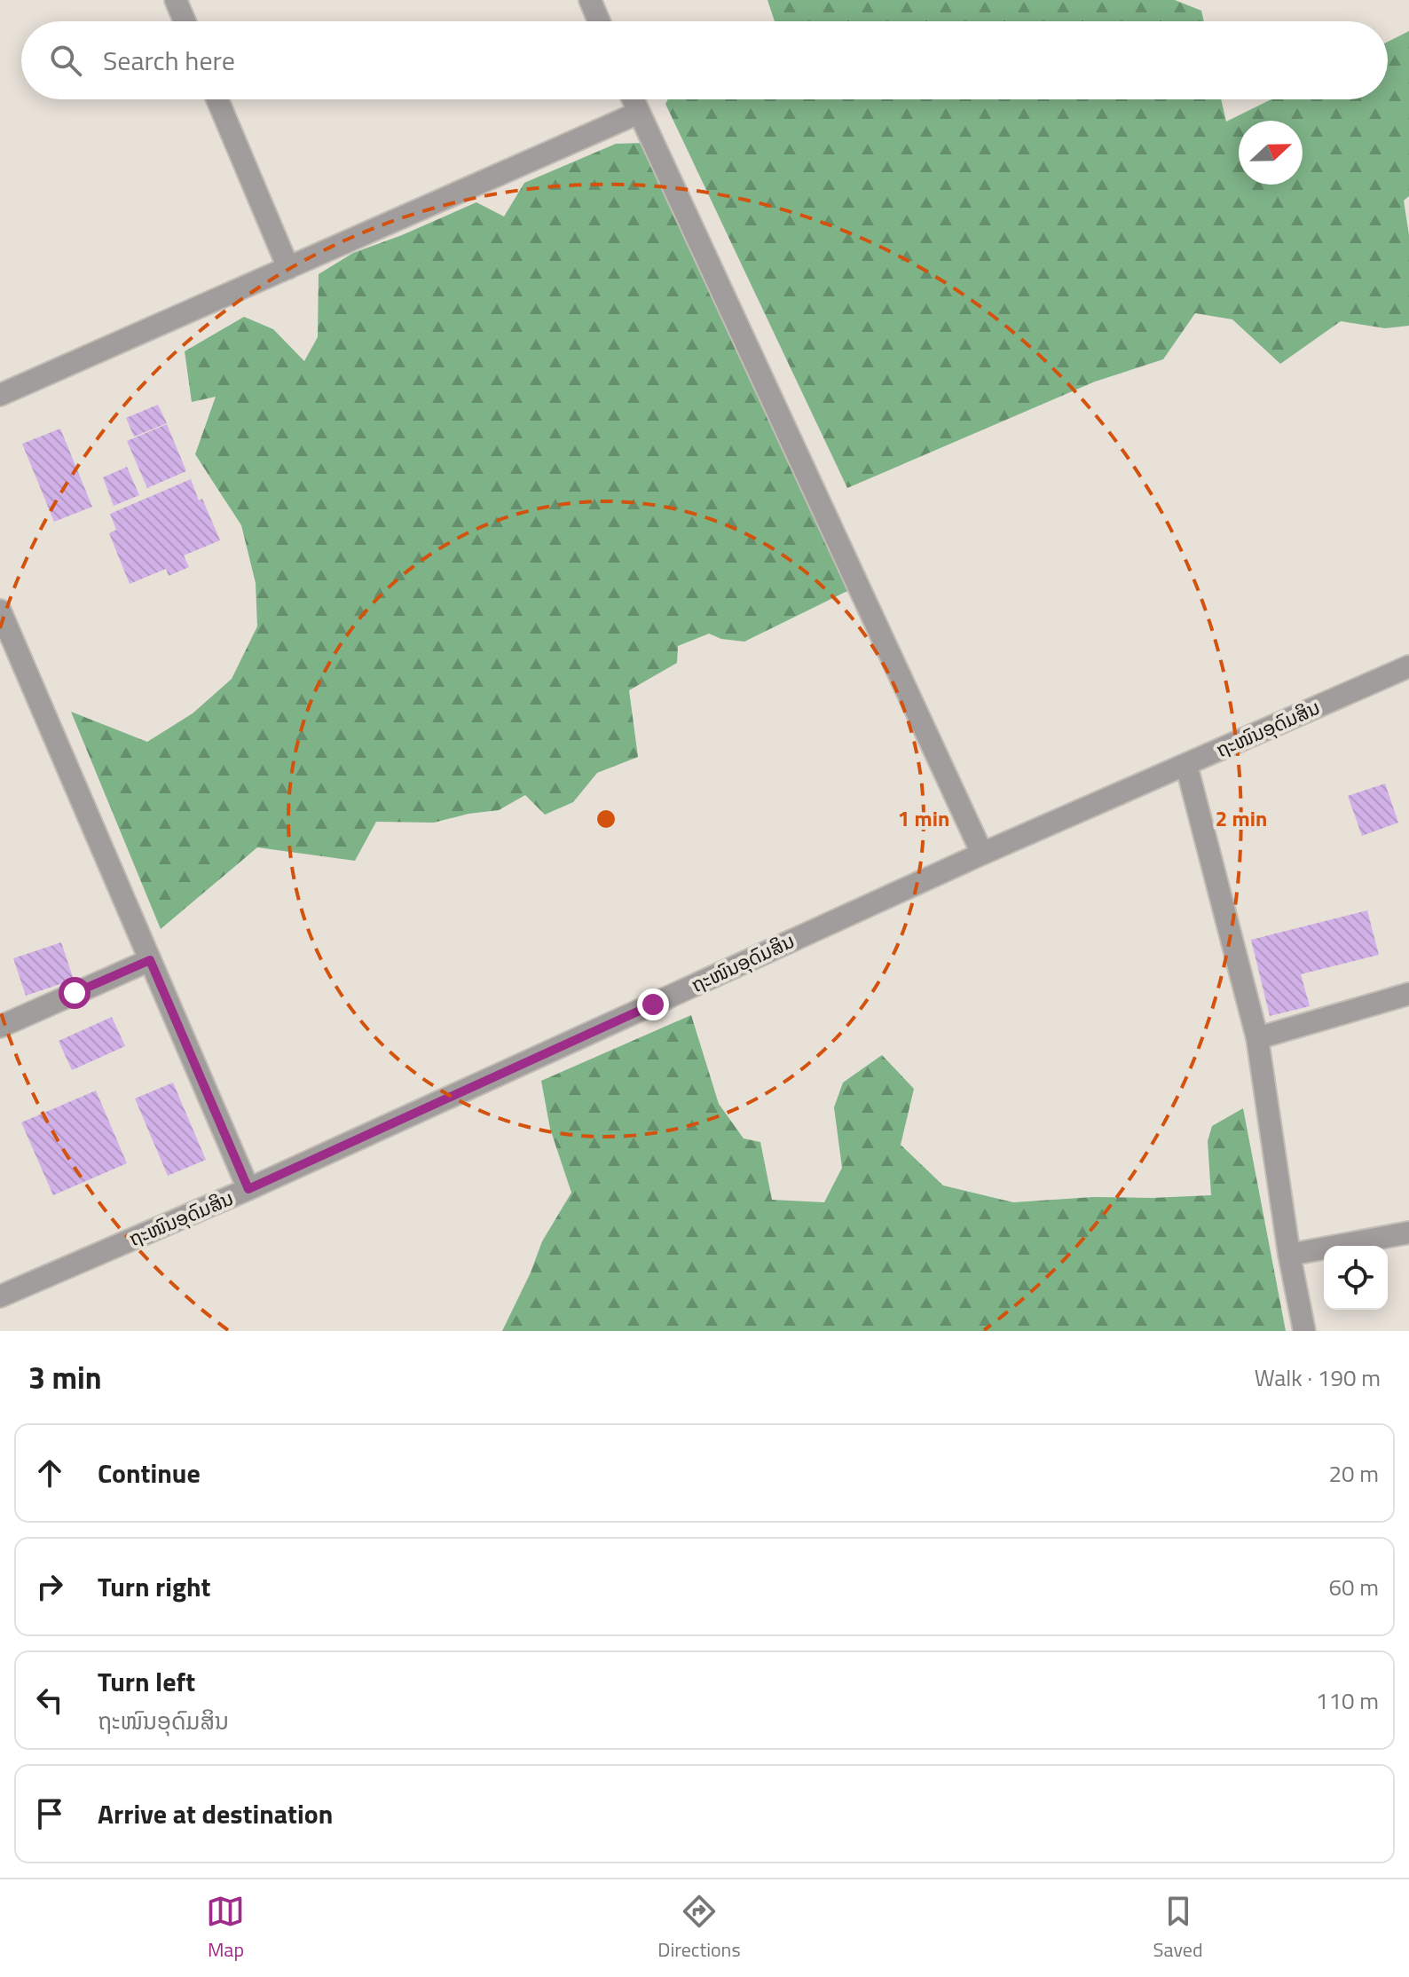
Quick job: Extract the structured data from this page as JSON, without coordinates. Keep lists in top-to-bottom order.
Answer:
{
  "streets": {
    "street": ["ຖະໜົນອຸດົມສິນ"]
  },
  "north": "right",
  "page": {
    "search": "Search here",
    "heading": ["3 min", "Walk · 190 m"],
    "list": [
      ["Continue", "20 m"],
      ["Turn right", "60 m"],
      ["Turn left", "ຖະໜົນອຸດົມສິນ", "110 m"],
      "Arrive at destination"
    ],
    "nav": ["Map", "Directions", "Saved"]
  },
  "rings": ["1 min", "2 min"]
}
